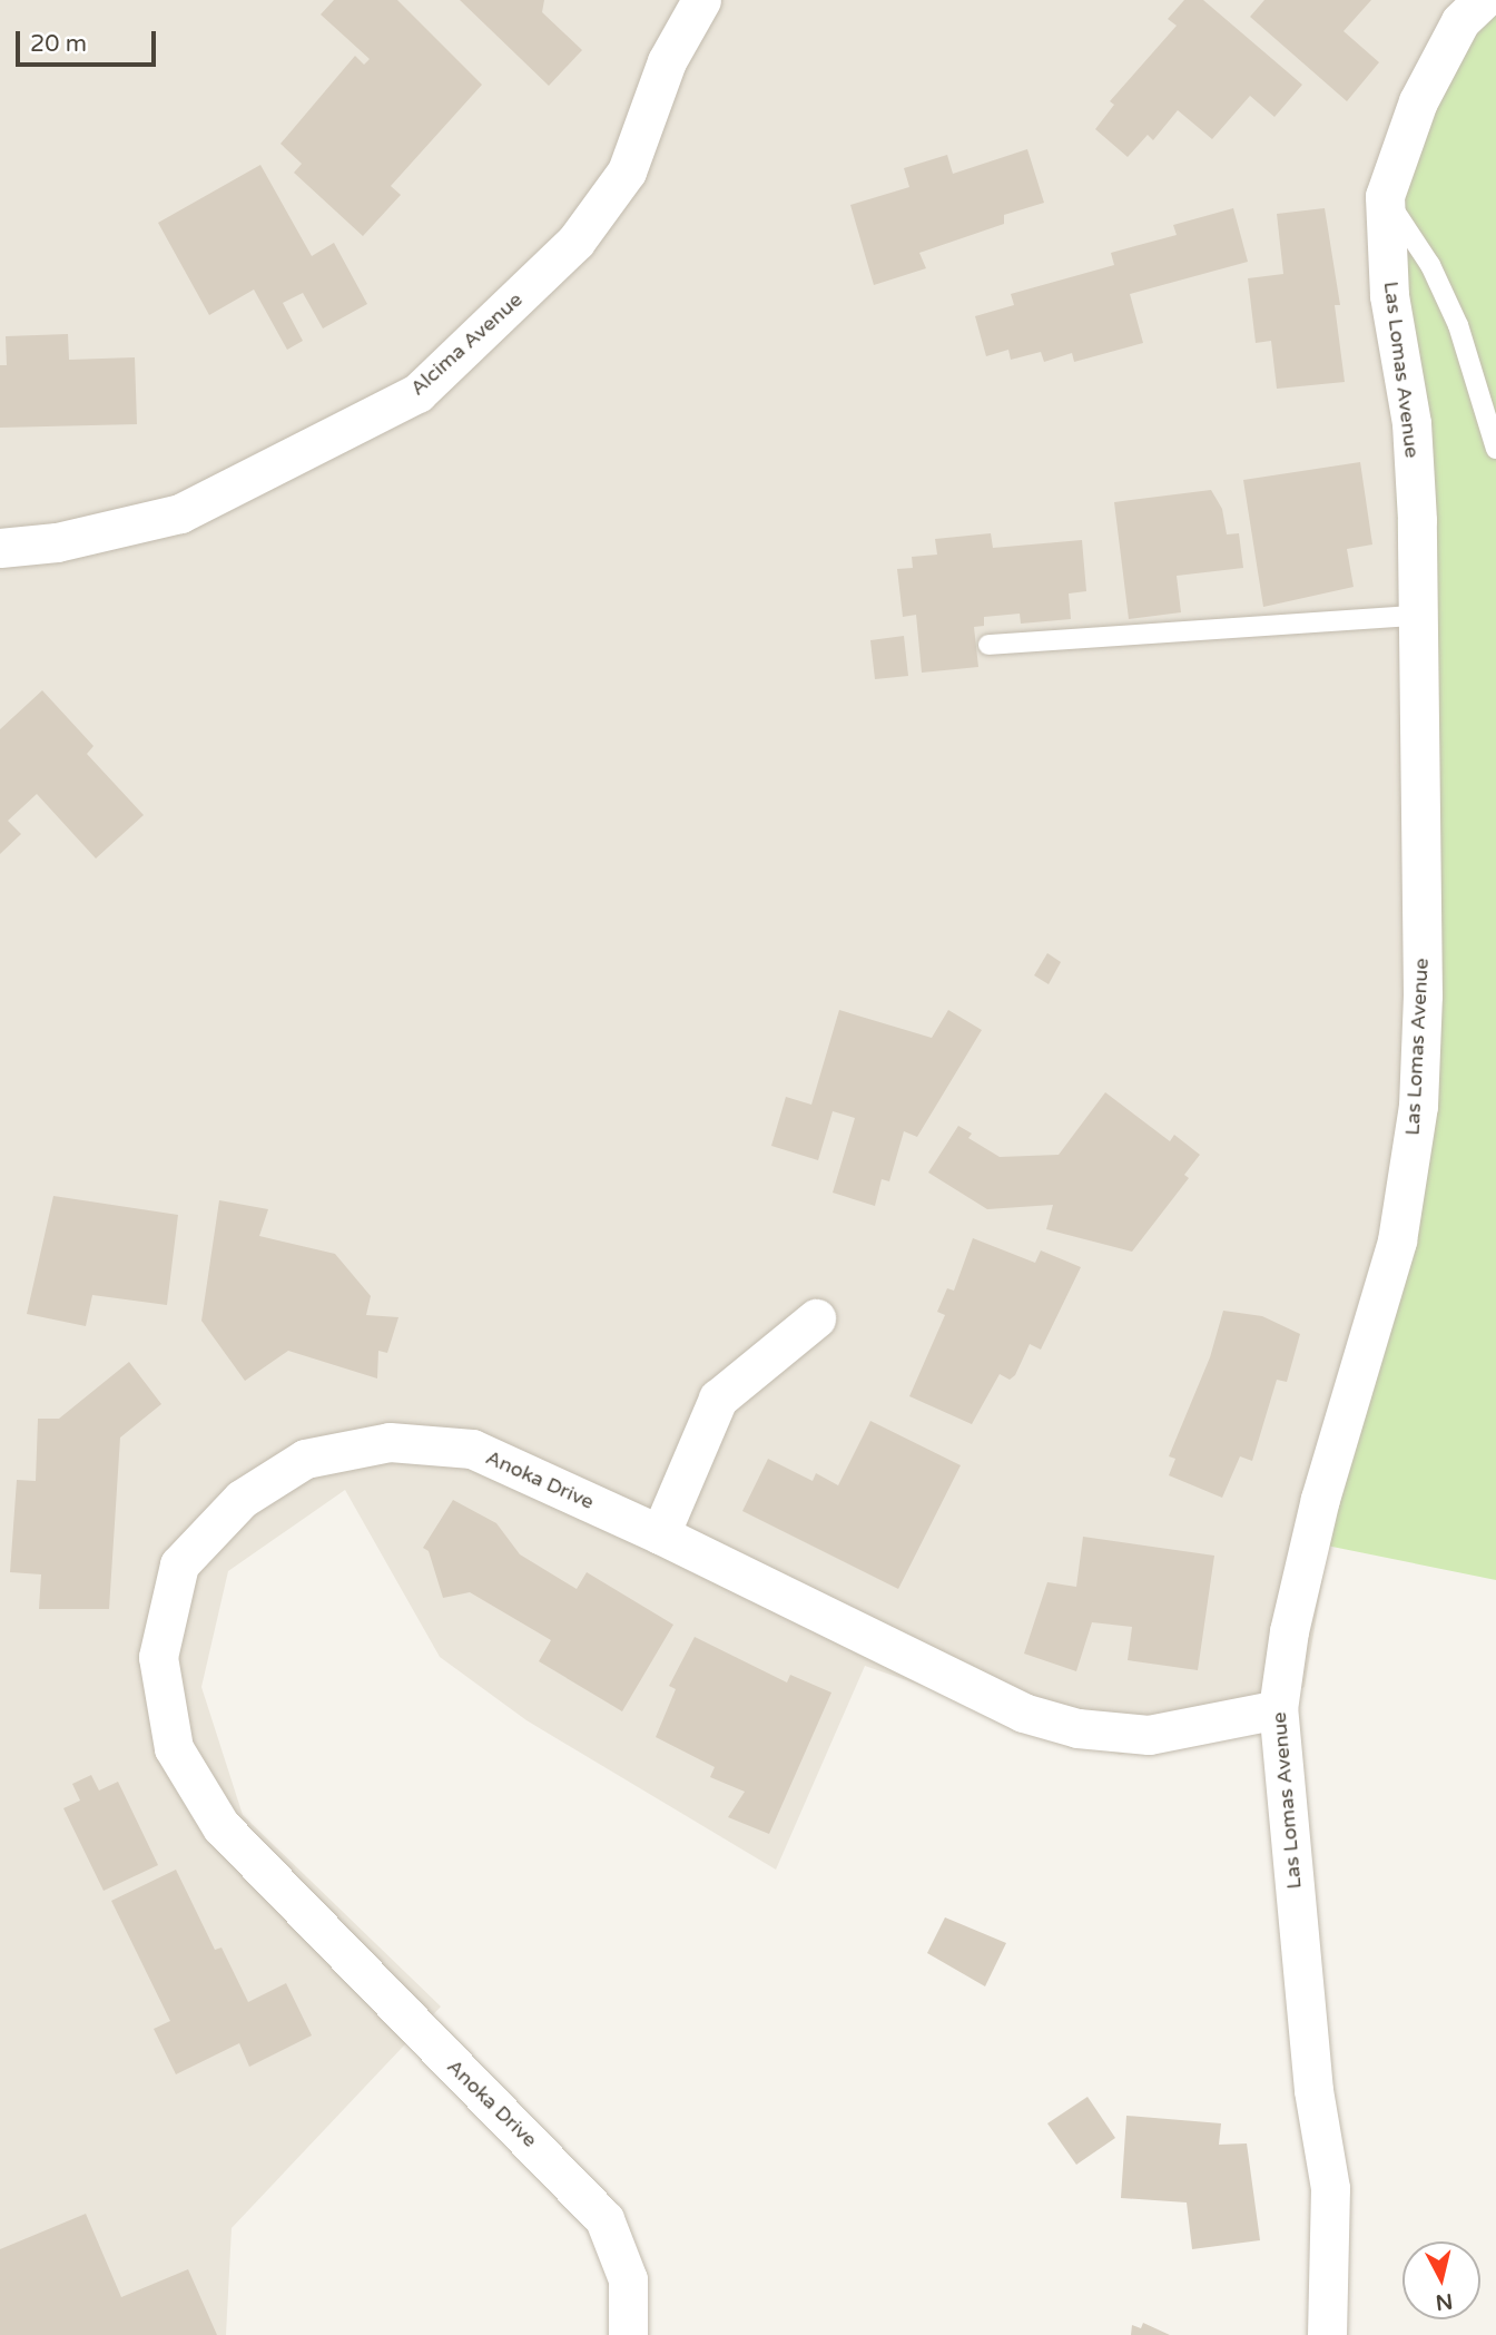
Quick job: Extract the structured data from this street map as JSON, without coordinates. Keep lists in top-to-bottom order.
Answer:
{
  "streets": {
    "street": ["Alcima Avenue", "Las Lomas Avenue", "Anoka Drive"]
  },
  "crossings": [
    ["Las Lomas Avenue", "Anoka Drive"]
  ],
  "scale_bar": "20 m",
  "north": "bottom"
}
